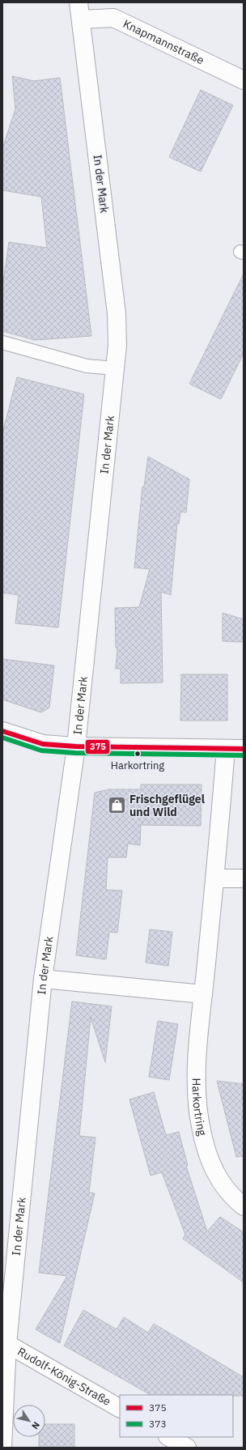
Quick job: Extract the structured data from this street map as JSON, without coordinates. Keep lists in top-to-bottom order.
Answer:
{
  "streets": {
    "street": [
      "Knapmannstraße",
      "In der Mark",
      "Harkortring",
      "Rudolf-König-Straße"
    ]
  },
  "crossings": [
    ["Knapmannstraße", "In der Mark"],
    ["In der Mark", "Rudolf-König-Straße"]
  ],
  "places": {
    "other": ["Harkortring"],
    "shop": ["Frischgeflügel und Wild"]
  },
  "lines": ["transit line 375", "transit line 373"],
  "legend": ["375", "373"],
  "north": "bottom right"
}
